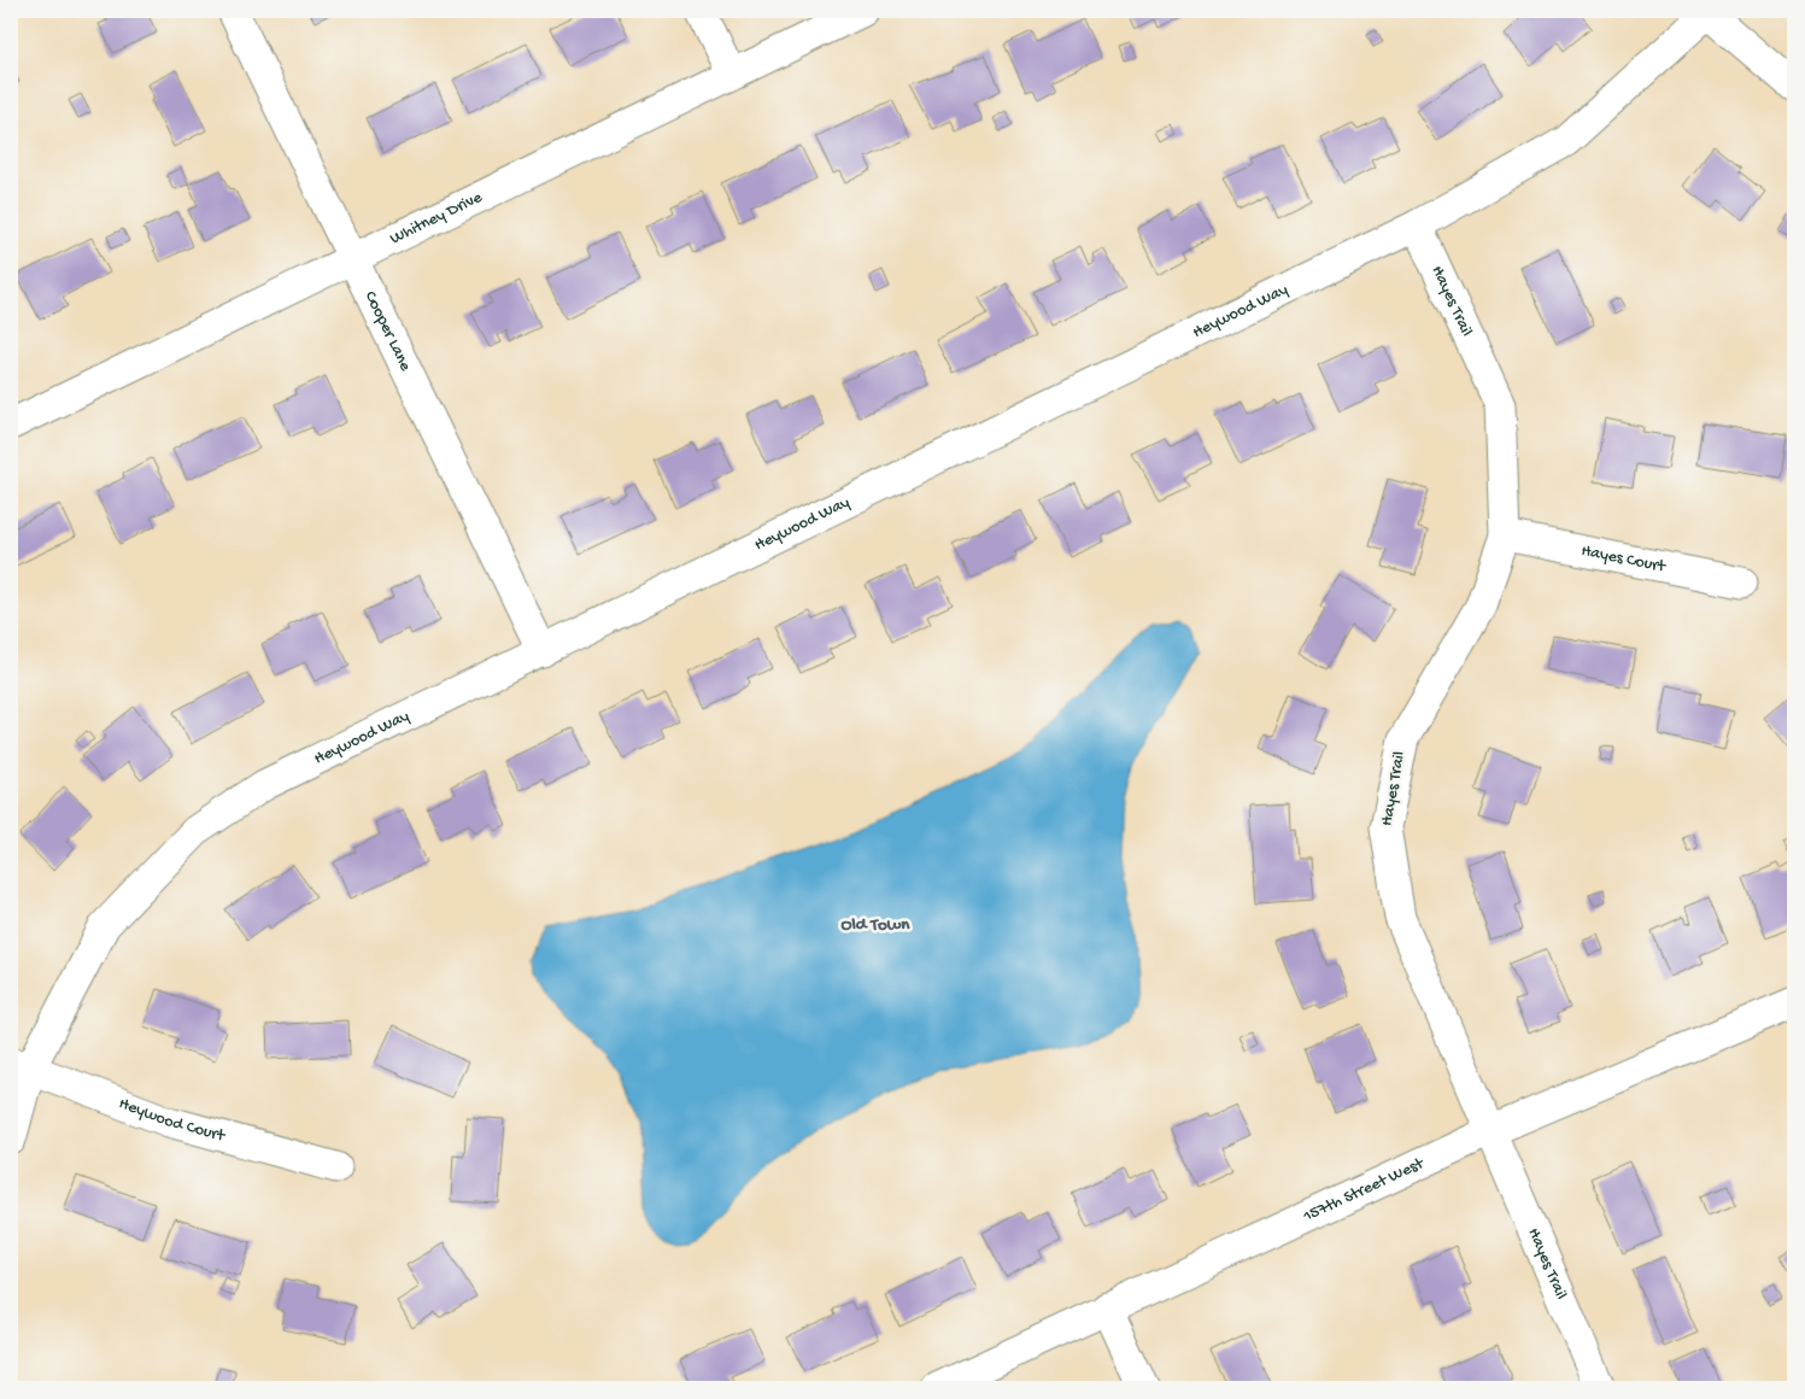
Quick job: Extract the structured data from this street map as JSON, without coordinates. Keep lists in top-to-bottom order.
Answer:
{
  "streets": {
    "street": [
      "Whitney Drive",
      "Hayes Trail",
      "Heywood Way",
      "Cooper Lane",
      "Hayes Court",
      "Heywood Court",
      "157th Street West"
    ]
  },
  "crossings": [
    ["Whitney Drive", "Cooper Lane"],
    ["Hayes Trail", "Heywood Way"],
    ["Hayes Trail", "Hayes Court"],
    ["Hayes Trail", "157th Street West"],
    ["Heywood Way", "Cooper Lane"],
    ["Heywood Way", "Heywood Court"]
  ],
  "districts": ["Old Town"]
}
